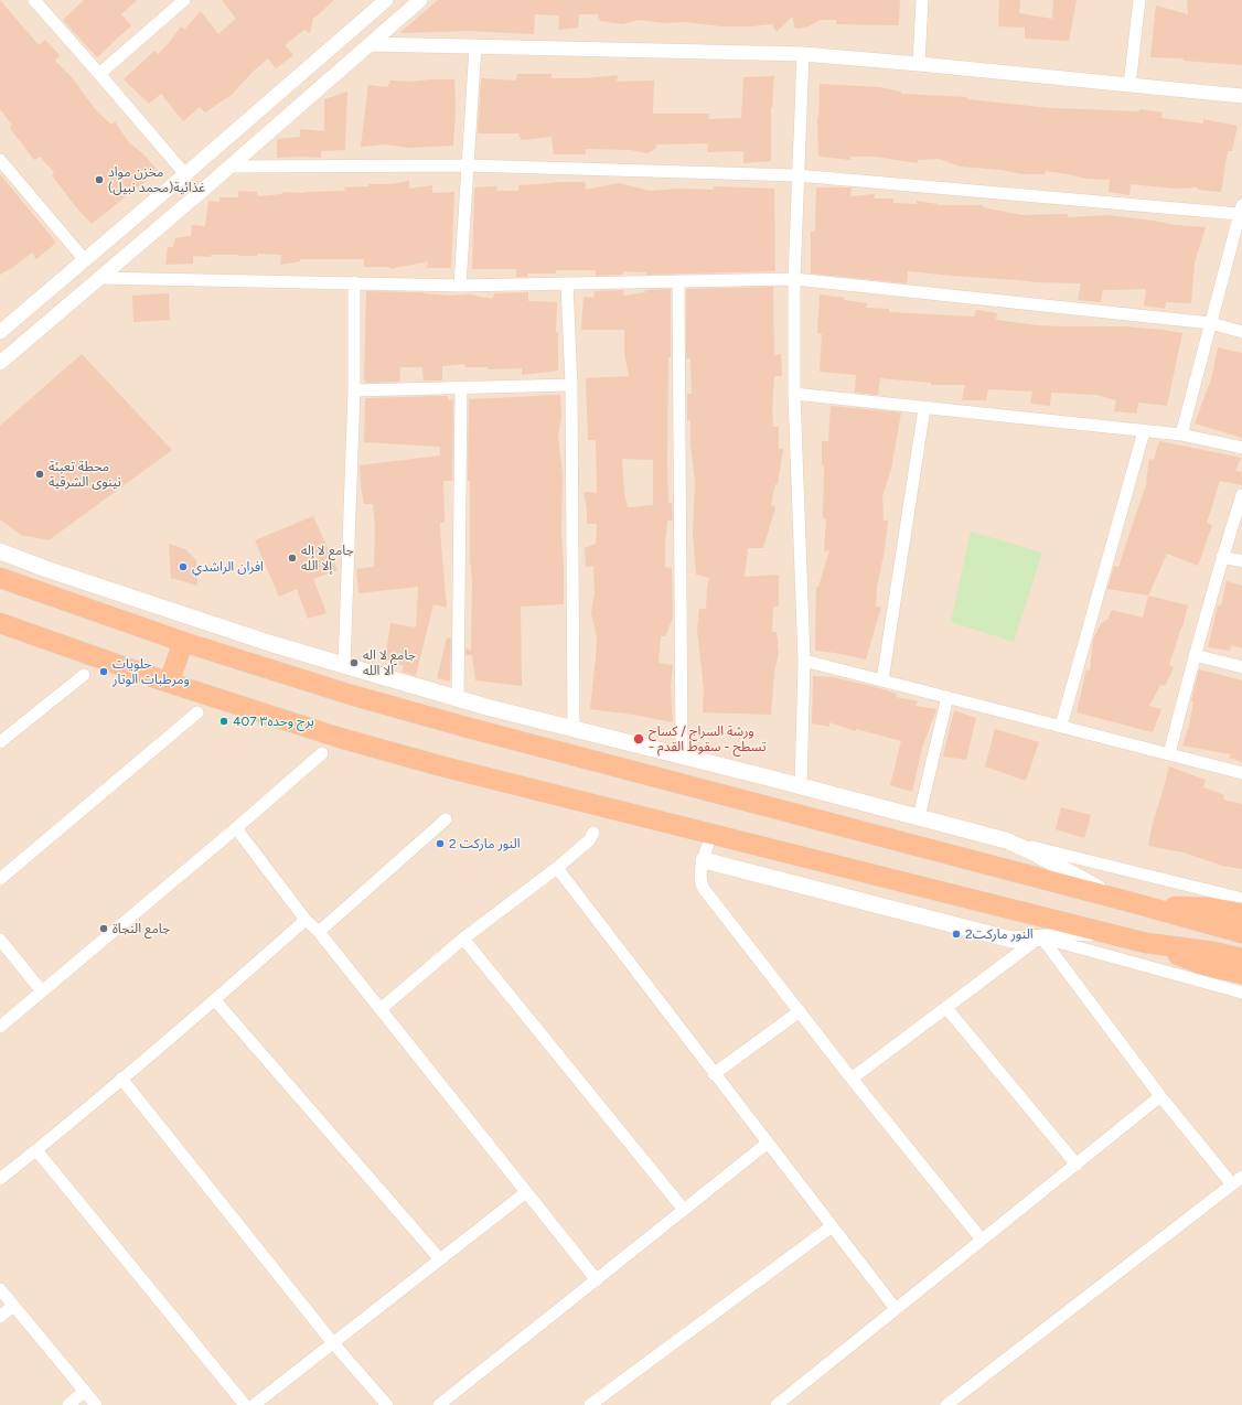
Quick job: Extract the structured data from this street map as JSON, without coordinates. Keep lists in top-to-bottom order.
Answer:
{
  "places": [
    "مخزن مواد غذائية(محمد نبيل)",
    "محطة تعبئة نينوى الشرقية",
    "جامع لا إله إلا الله",
    "افران الراشدي",
    "جامع لا اله الا الله",
    "حلويات ومرطبات الوتار",
    "برج وحده٣ 407",
    "ورشة السراج / كساح - تسطح - سقوط القدم",
    "النور ماركت 2",
    "جامع النجاة",
    "النور ماركت2"
  ]
}
